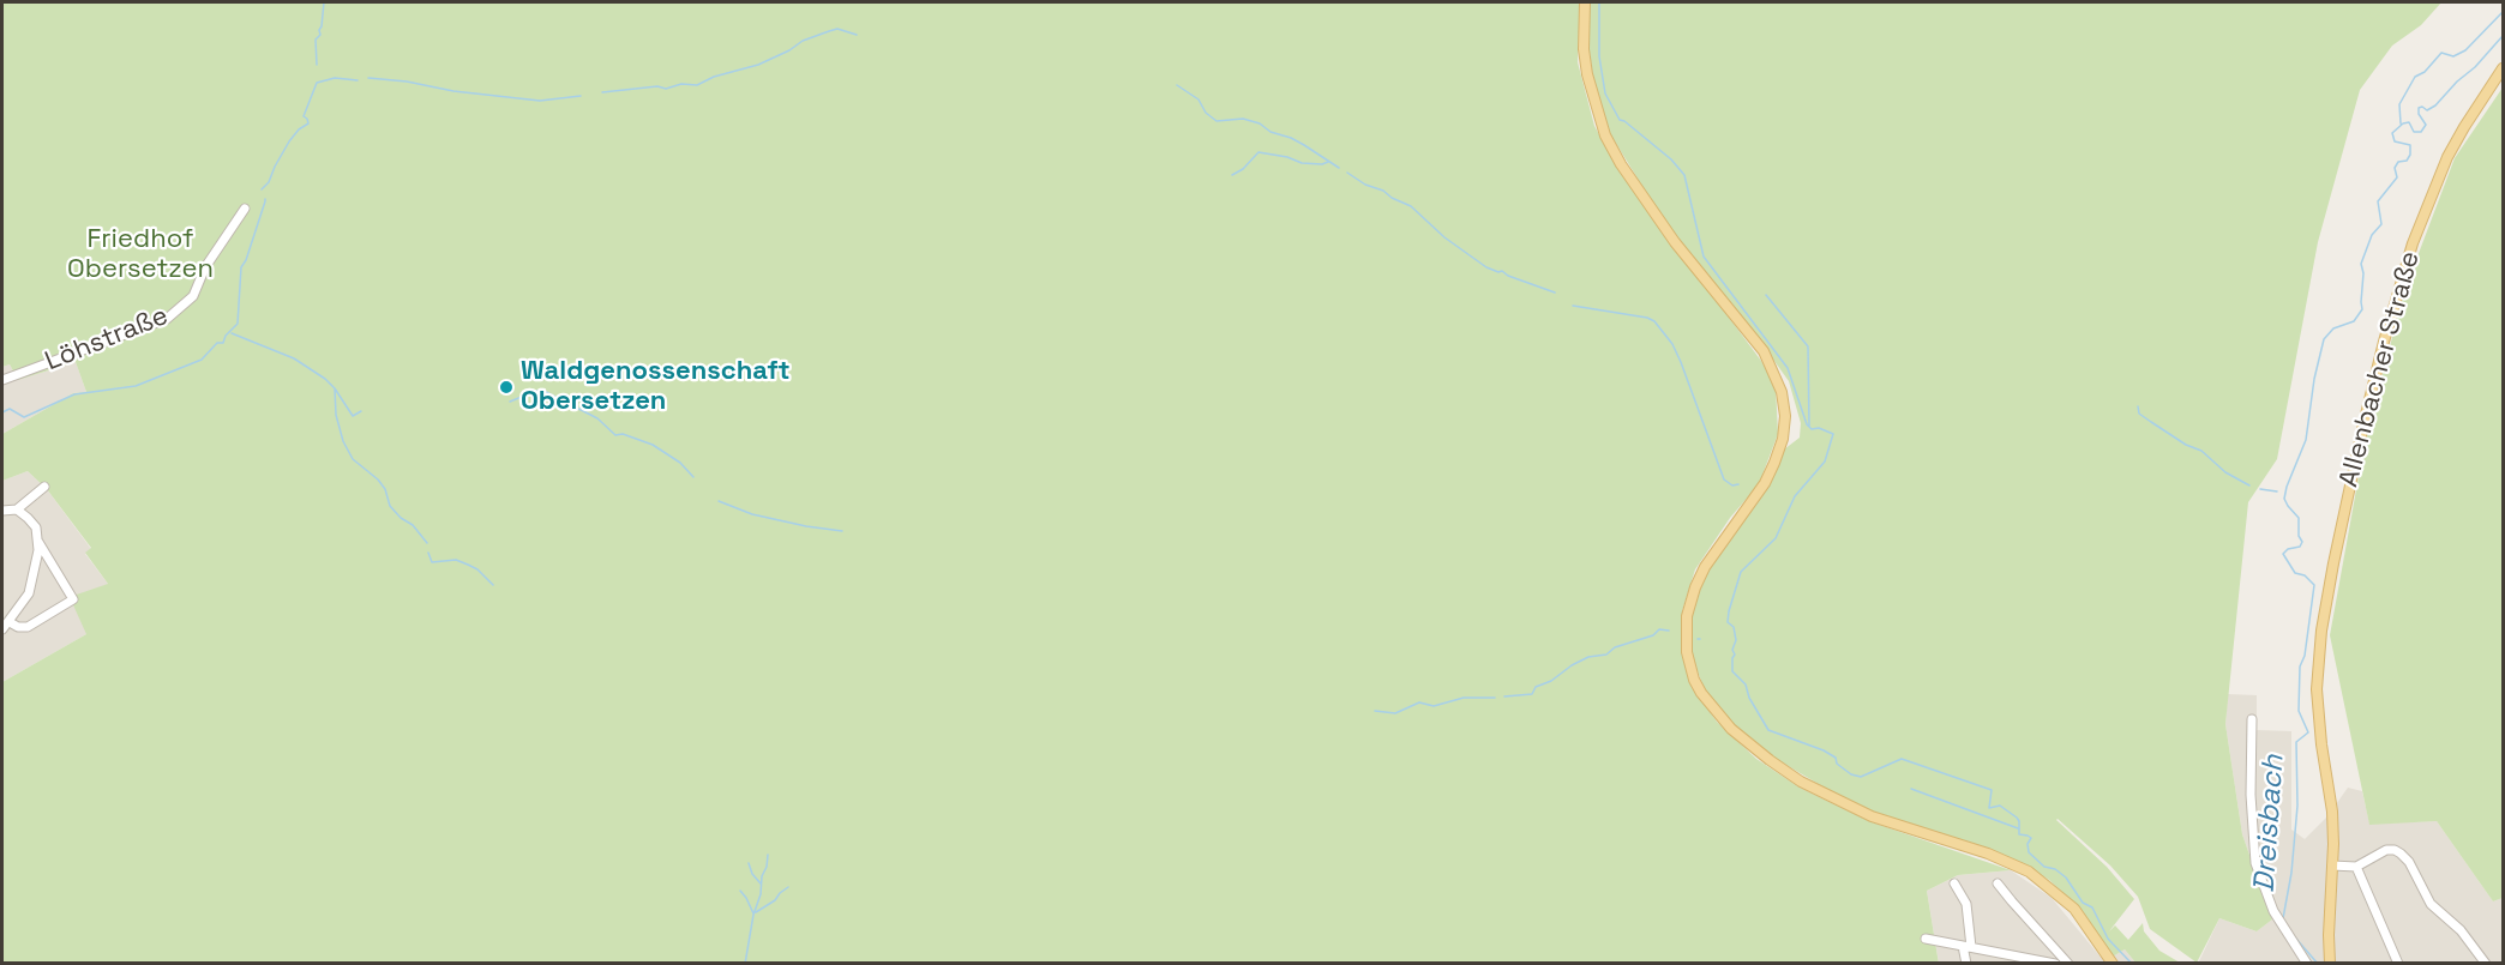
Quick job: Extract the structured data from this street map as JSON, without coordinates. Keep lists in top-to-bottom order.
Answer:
{
  "streets": {
    "main road": ["Allenbacher Straße"],
    "street": ["Löhstraße"]
  },
  "water": ["Dreisbach"],
  "parks": ["Friedhof Obersetzen"],
  "places": ["Waldgenossenschaft Obersetzen"]
}
